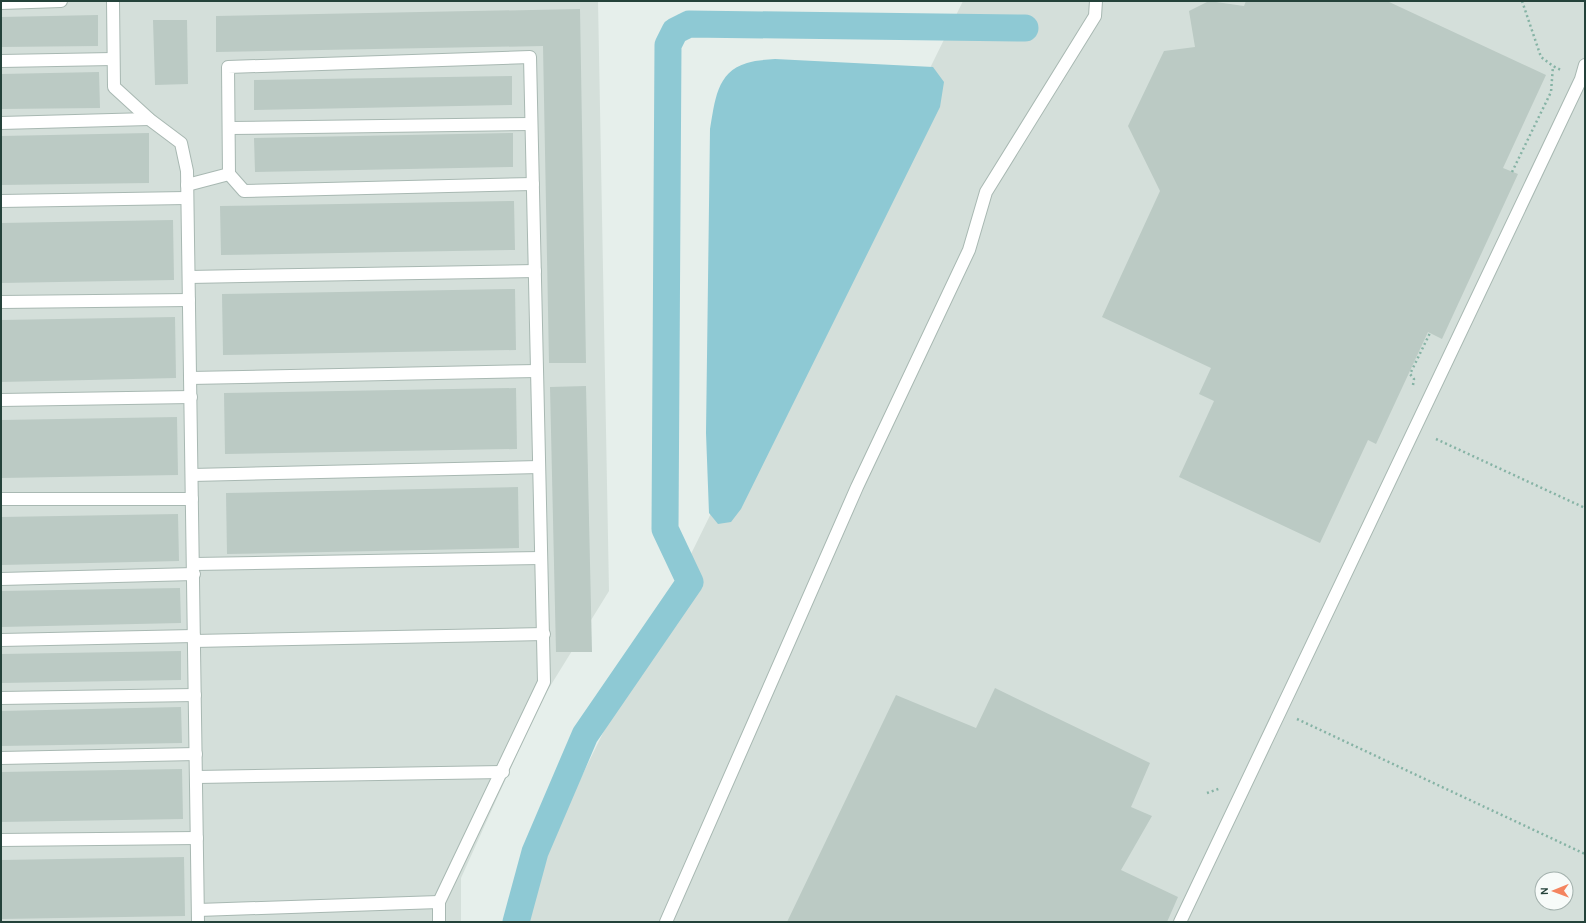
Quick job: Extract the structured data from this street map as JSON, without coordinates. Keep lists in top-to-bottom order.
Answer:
{
  "north": "left"
}
